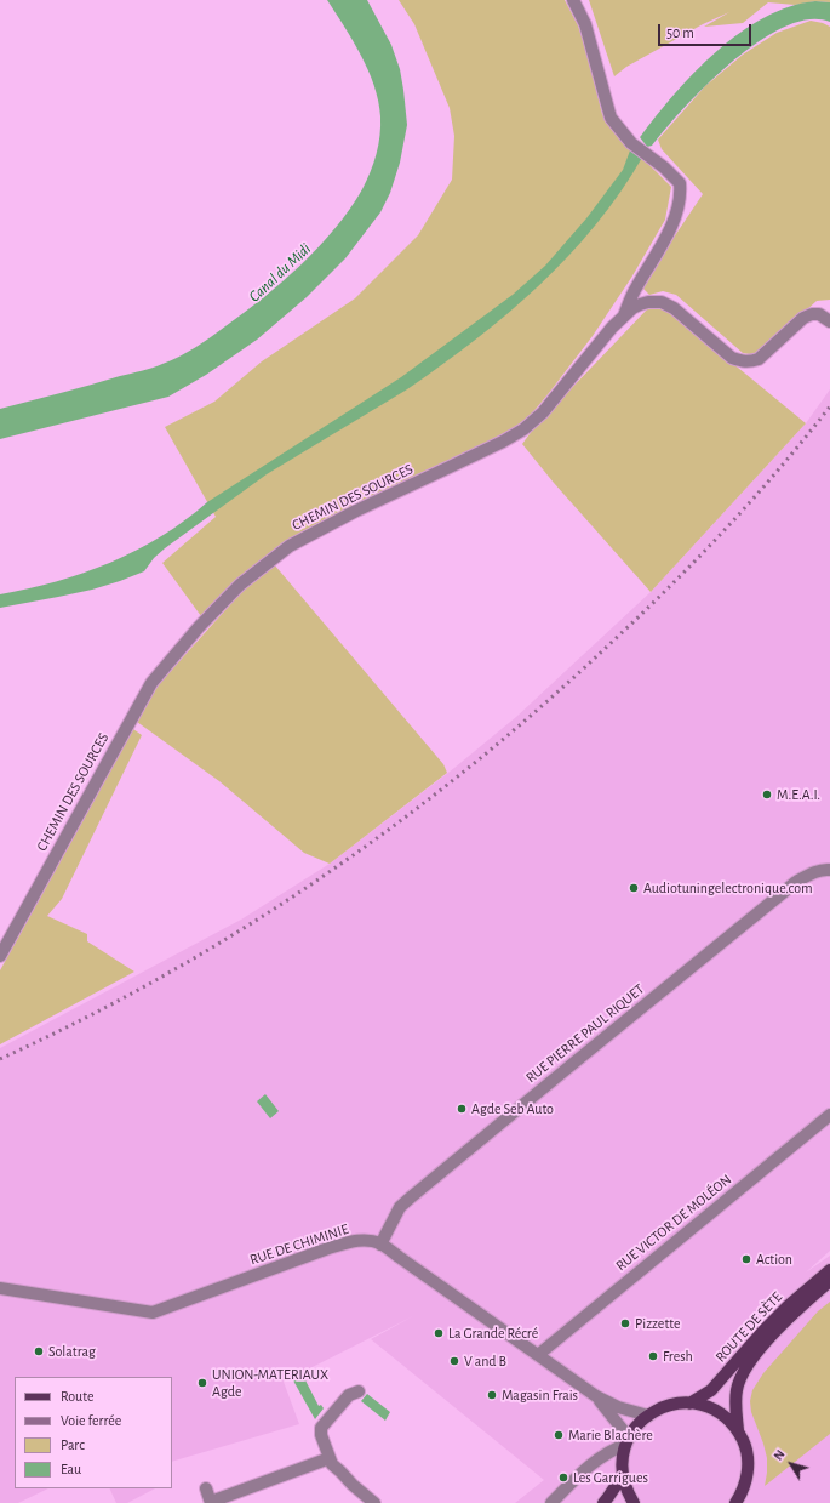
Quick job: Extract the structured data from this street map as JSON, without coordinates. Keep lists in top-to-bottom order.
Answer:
{
  "streets": {
    "main road": ["ROUTE DE SÈTE"],
    "street": [
      "CHEMIN DES SOURCES",
      "RUE PIERRE PAUL RIQUET",
      "RUE VICTOR DE MOLÉON",
      "RUE DE CHIMINIE"
    ]
  },
  "crossings": [
    ["RUE PIERRE PAUL RIQUET", "RUE DE CHIMINIE"],
    ["RUE VICTOR DE MOLÉON", "RUE DE CHIMINIE"]
  ],
  "water": ["Canal du Midi"],
  "places": [
    "M.E.A.I.",
    "Audiotuningelectronique.com",
    "Agde Seb Auto",
    "Action",
    "Pizzette",
    "La Grande Récré",
    "Solatrag",
    "Fresh",
    "V and B",
    "UNION-MATERIAUX Agde",
    "Magasin Frais",
    "Marie Blachère",
    "Les Garrigues"
  ],
  "legend": [
    "Route",
    "Voie ferrée",
    "Parc",
    "Eau"
  ],
  "scale_bar": "50 m",
  "north": "top left"
}
